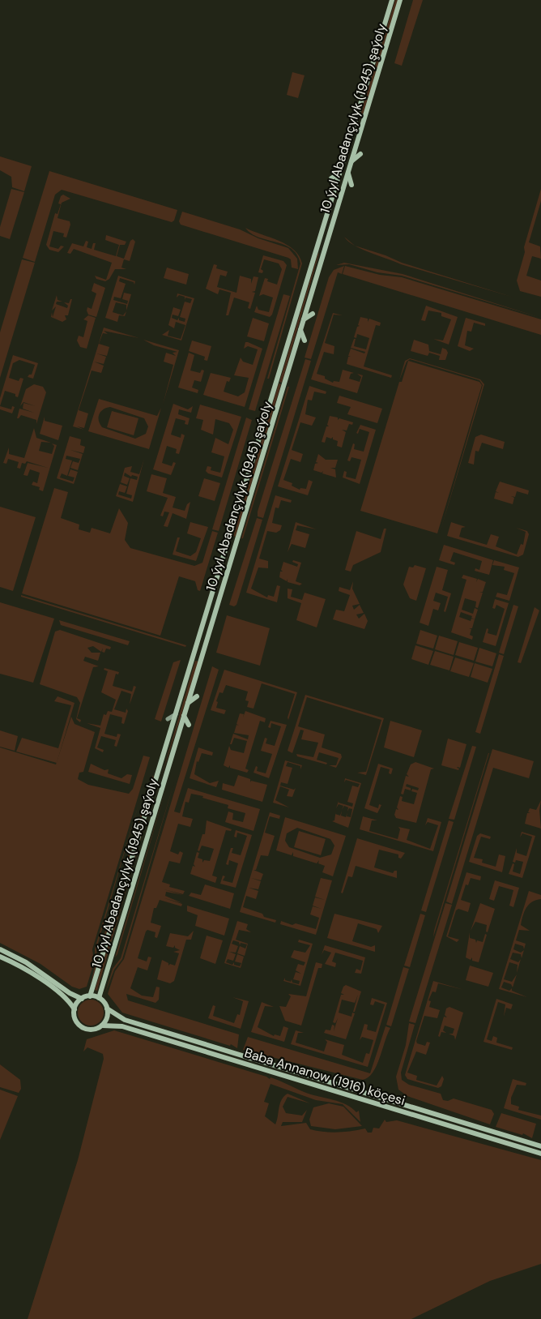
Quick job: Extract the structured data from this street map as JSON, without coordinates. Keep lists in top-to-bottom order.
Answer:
{
  "streets": {
    "main road": ["10 ýyl Abadançylyk (1945) şaýoly", "Baba Annanow (1916) köçesi"]
  },
  "crossings": [
    ["10 ýyl Abadançylyk (1945) şaýoly", "Baba Annanow (1916) köçesi"]
  ]
}
